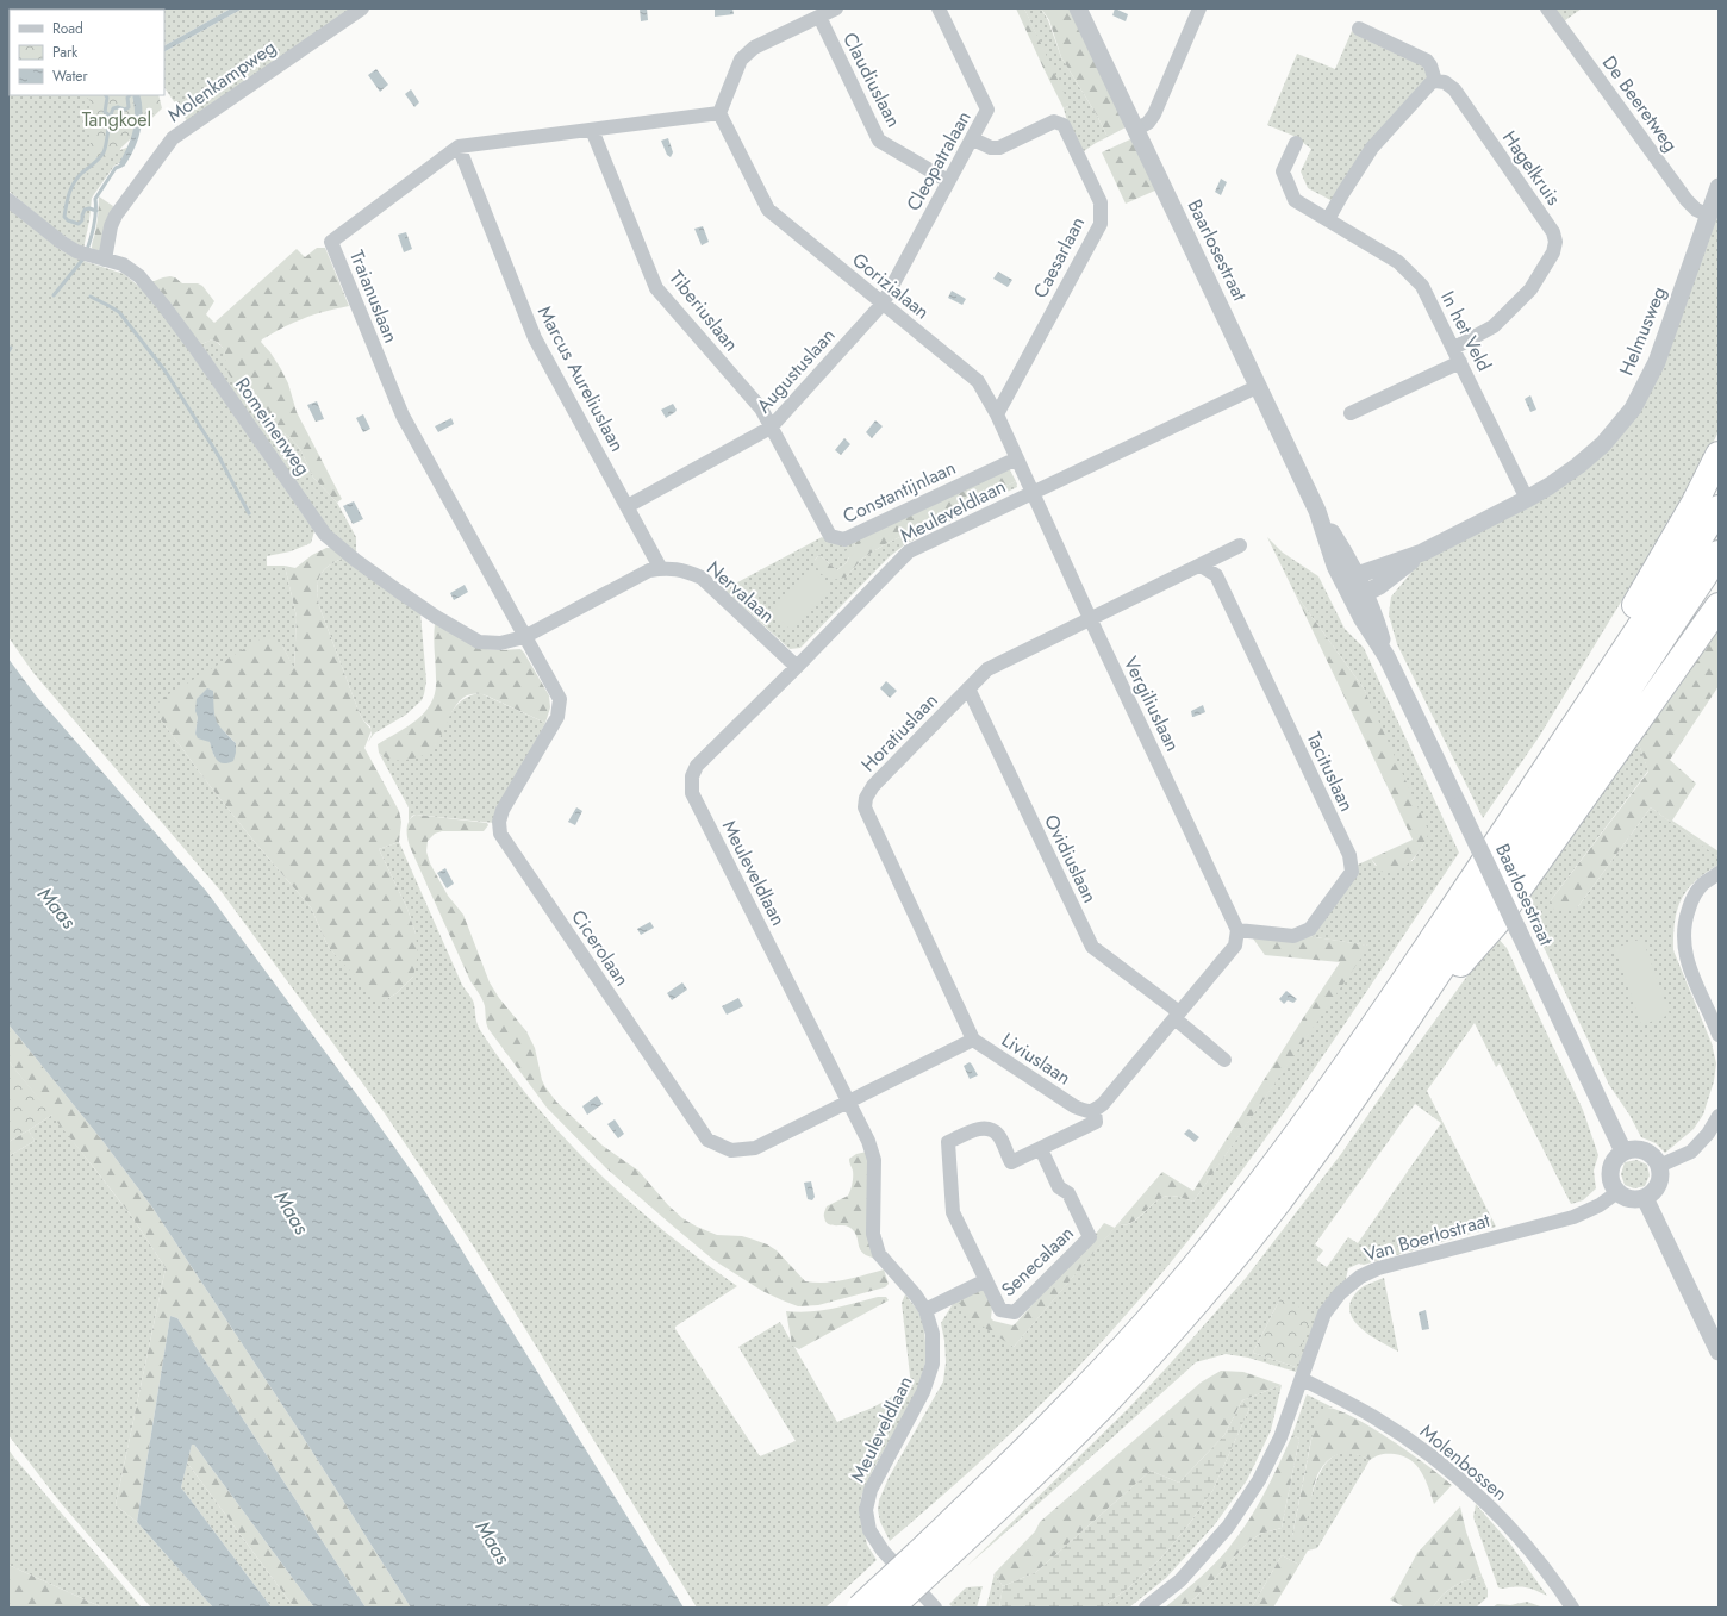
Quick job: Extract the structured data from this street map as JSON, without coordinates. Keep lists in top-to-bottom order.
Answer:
{
  "streets": {
    "street": [
      "Claudiuslaan",
      "Molenkampweg",
      "De Beeretweg",
      "Cleopatralaan",
      "Hagelkruis",
      "Baarlosestraat",
      "Caesarlaan",
      "Gorizialaan",
      "Traianuslaan",
      "Tiberiuslaan",
      "In het Veld",
      "Helmusweg",
      "Augustuslaan",
      "Marcus Aureliuslaan",
      "Romeinenweg",
      "Constantijnlaan",
      "Meuleveldlaan",
      "Nervalaan",
      "Vergiliuslaan",
      "Horatiuslaan",
      "Tacituslaan",
      "Ovidiuslaan",
      "Cicerolaan",
      "Liviuslaan",
      "Van Boerlostraat",
      "Senecalaan",
      "Molenbossen"
    ]
  },
  "crossings": [
    ["Claudiuslaan", "Cleopatralaan"],
    ["Molenkampweg", "Romeinenweg"],
    ["De Beeretweg", "Helmusweg"],
    ["Cleopatralaan", "Caesarlaan"],
    ["Cleopatralaan", "Gorizialaan"],
    ["Cleopatralaan", "Augustuslaan"],
    ["Hagelkruis", "In het Veld"],
    ["Baarlosestraat", "Helmusweg"],
    ["Baarlosestraat", "Meuleveldlaan"],
    ["Baarlosestraat", "Van Boerlostraat"],
    ["Caesarlaan", "Gorizialaan"],
    ["Gorizialaan", "Traianuslaan"],
    ["Gorizialaan", "Augustuslaan"],
    ["Gorizialaan", "Constantijnlaan"],
    ["Gorizialaan", "Meuleveldlaan"],
    ["Gorizialaan", "Vergiliuslaan"],
    ["Traianuslaan", "Tiberiuslaan"],
    ["Traianuslaan", "Marcus Aureliuslaan"],
    ["Traianuslaan", "Romeinenweg"],
    ["Traianuslaan", "Nervalaan"],
    ["Traianuslaan", "Cicerolaan"],
    ["Tiberiuslaan", "Augustuslaan"],
    ["Tiberiuslaan", "Constantijnlaan"],
    ["In het Veld", "Helmusweg"],
    ["Augustuslaan", "Marcus Aureliuslaan"],
    ["Augustuslaan", "Constantijnlaan"],
    ["Marcus Aureliuslaan", "Nervalaan"],
    ["Romeinenweg", "Nervalaan"],
    ["Romeinenweg", "Cicerolaan"],
    ["Meuleveldlaan", "Nervalaan"],
    ["Meuleveldlaan", "Vergiliuslaan"],
    ["Meuleveldlaan", "Cicerolaan"],
    ["Meuleveldlaan", "Liviuslaan"],
    ["Meuleveldlaan", "Senecalaan"],
    ["Nervalaan", "Cicerolaan"],
    ["Vergiliuslaan", "Horatiuslaan"],
    ["Vergiliuslaan", "Tacituslaan"],
    ["Horatiuslaan", "Ovidiuslaan"],
    ["Horatiuslaan", "Liviuslaan"],
    ["Cicerolaan", "Liviuslaan"],
    ["Liviuslaan", "Senecalaan"],
    ["Van Boerlostraat", "Molenbossen"]
  ],
  "water": ["Maas"],
  "parks": ["Tangkoel"],
  "legend": ["Road", "Park", "Water"]
}
